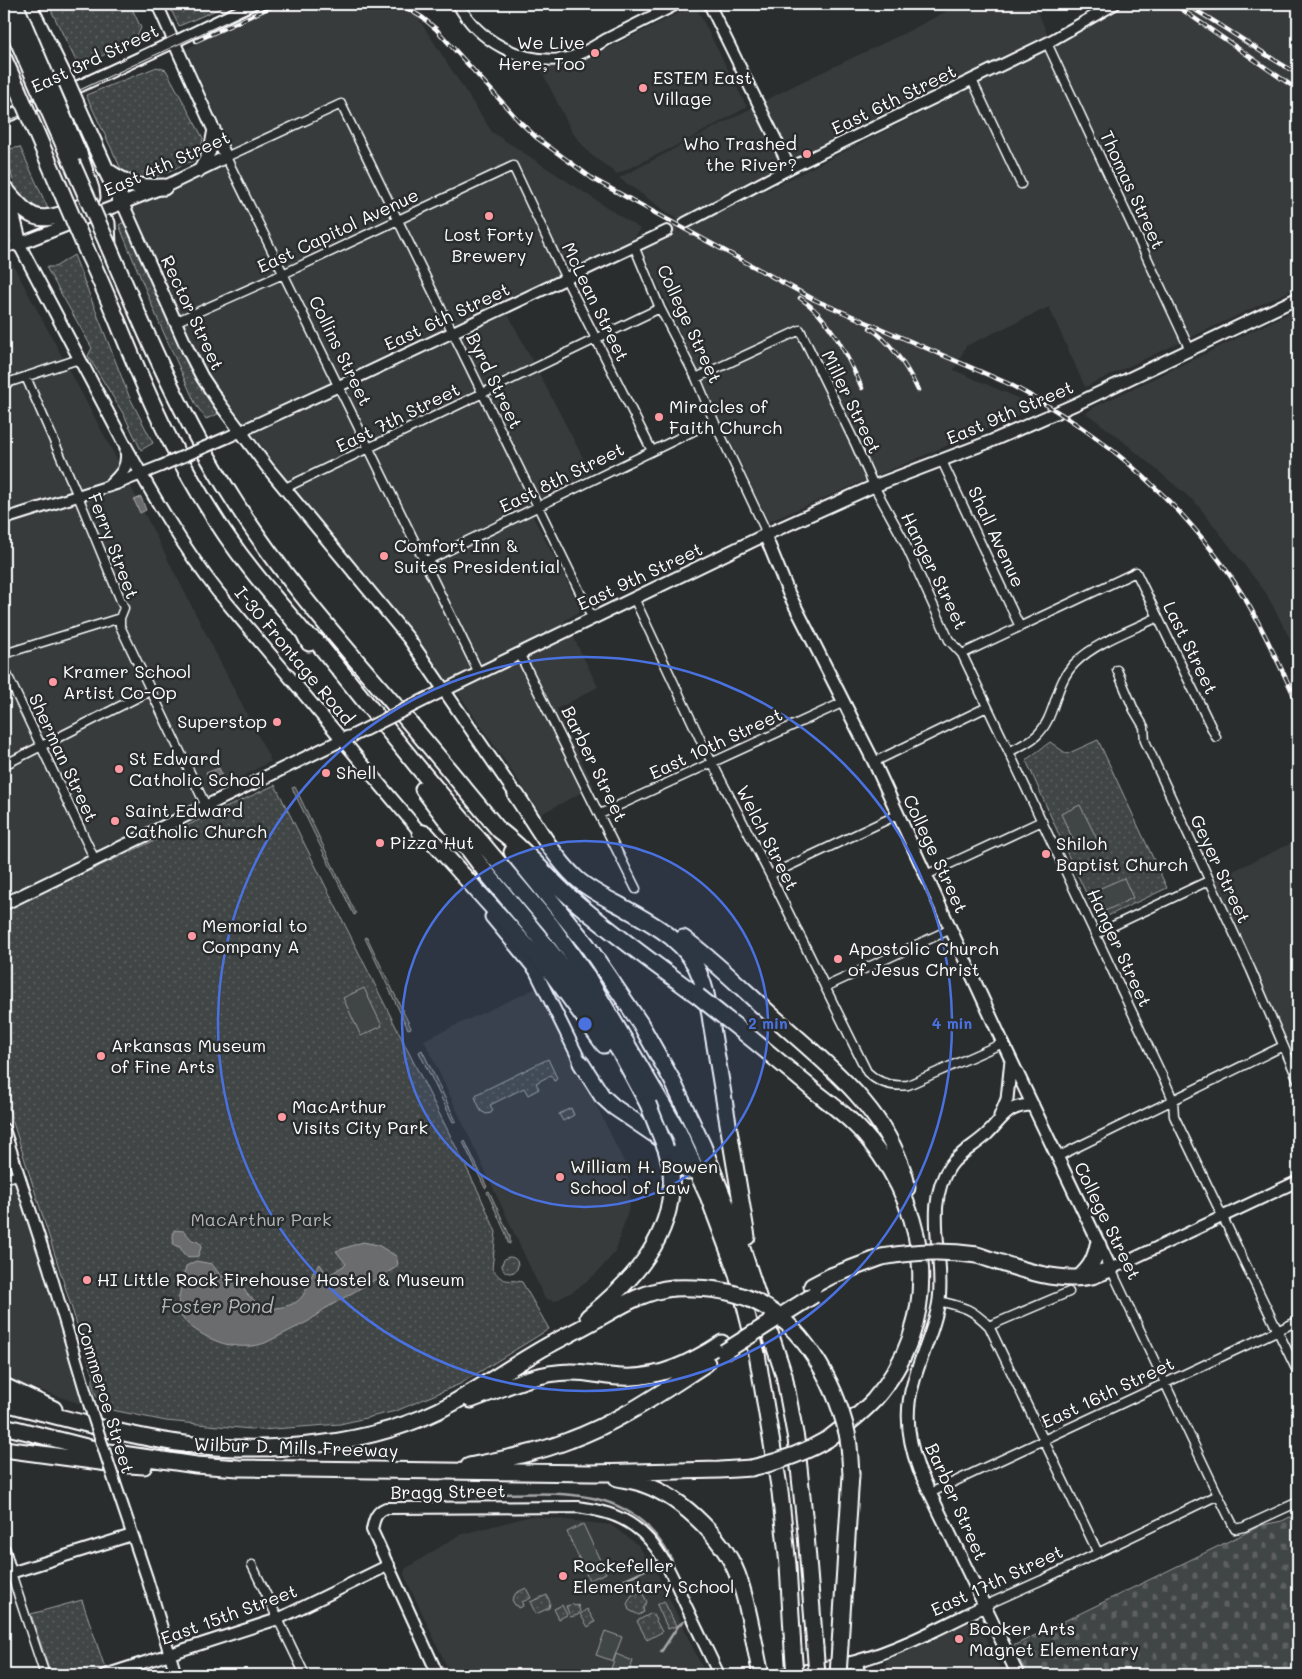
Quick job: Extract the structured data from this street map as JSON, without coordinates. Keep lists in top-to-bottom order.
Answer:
{
  "streets": {
    "highway": ["Wilbur D. Mills Freeway"],
    "main road": [
      "East 3rd Street",
      "East 4th Street",
      "Rector Street",
      "College Street",
      "Collins Street",
      "East 9th Street",
      "I-30 Frontage Road",
      "Barber Street",
      "East 17th Street"
    ],
    "street": [
      "East 6th Street",
      "Thomas Street",
      "East Capitol Avenue",
      "McLean Street",
      "Byrd Street",
      "Miller Street",
      "East 7th Street",
      "East 8th Street",
      "Shall Avenue",
      "Ferry Street",
      "Hanger Street",
      "Last Street",
      "East 10th Street",
      "Sherman Street",
      "Welch Street",
      "Geyer Street",
      "East 16th Street",
      "Commerce Street",
      "Bragg Street",
      "East 15th Street"
    ]
  },
  "crossings": [
    ["East 3rd Street", "Collins Street"],
    ["East 6th Street", "Thomas Street"],
    ["East 6th Street", "McLean Street"],
    ["East 6th Street", "Rector Street"],
    ["East 6th Street", "College Street"],
    ["East 6th Street", "Collins Street"],
    ["East 6th Street", "Byrd Street"],
    ["East 6th Street", "I-30 Frontage Road"],
    ["East 4th Street", "Rector Street"],
    ["East 4th Street", "Collins Street"],
    ["East 4th Street", "Byrd Street"],
    ["East 4th Street", "I-30 Frontage Road"],
    ["Thomas Street", "East 9th Street"],
    ["East Capitol Avenue", "McLean Street"],
    ["East Capitol Avenue", "Rector Street"],
    ["East Capitol Avenue", "Collins Street"],
    ["East Capitol Avenue", "Byrd Street"],
    ["McLean Street", "East 7th Street"],
    ["McLean Street", "East 8th Street"],
    ["College Street", "Miller Street"],
    ["College Street", "East 9th Street"],
    ["College Street", "East 7th Street"],
    ["College Street", "East 8th Street"],
    ["College Street", "East 10th Street"],
    ["College Street", "Barber Street"],
    ["College Street", "Welch Street"],
    ["College Street", "East 16th Street"],
    ["College Street", "East 17th Street"],
    ["Collins Street", "East 9th Street"],
    ["Collins Street", "East 7th Street"],
    ["Collins Street", "East 8th Street"],
    ["Byrd Street", "East 9th Street"],
    ["Byrd Street", "East 7th Street"],
    ["Byrd Street", "East 8th Street"],
    ["Miller Street", "East 9th Street"],
    ["Miller Street", "Hanger Street"],
    ["East 9th Street", "Shall Avenue"],
    ["East 9th Street", "Ferry Street"],
    ["East 9th Street", "Hanger Street"],
    ["East 9th Street", "I-30 Frontage Road"],
    ["East 9th Street", "Sherman Street"],
    ["East 9th Street", "Barber Street"],
    ["East 9th Street", "Welch Street"],
    ["Shall Avenue", "Last Street"],
    ["Hanger Street", "East 16th Street"],
    ["East 10th Street", "Barber Street"],
    ["East 10th Street", "Welch Street"],
    ["Barber Street", "East 16th Street"],
    ["Barber Street", "East 17th Street"],
    ["Commerce Street", "East 15th Street"],
    ["Bragg Street", "East 15th Street"]
  ],
  "water": ["Foster Pond"],
  "parks": ["MacArthur Park"],
  "places": [
    "We Live Here, Too",
    "ESTEM East Village",
    "Who Trashed the River?",
    "Lost Forty Brewery",
    "Miracles of Faith Church",
    "Comfort Inn & Suites Presidential",
    "Kramer School Artist Co-Op",
    "Superstop",
    "St Edward Catholic School",
    "Shell",
    "Saint Edward Catholic Church",
    "Pizza Hut",
    "Shiloh Baptist Church",
    "Memorial to Company A",
    "Apostolic Church of Jesus Christ",
    "Arkansas Museum of Fine Arts",
    "MacArthur Visits City Park",
    "William H. Bowen School of Law",
    "HI Little Rock Firehouse Hostel & Museum",
    "Rockefeller Elementary School",
    "Booker Arts Magnet Elementary"
  ],
  "rings": ["2 min", "4 min"]
}
